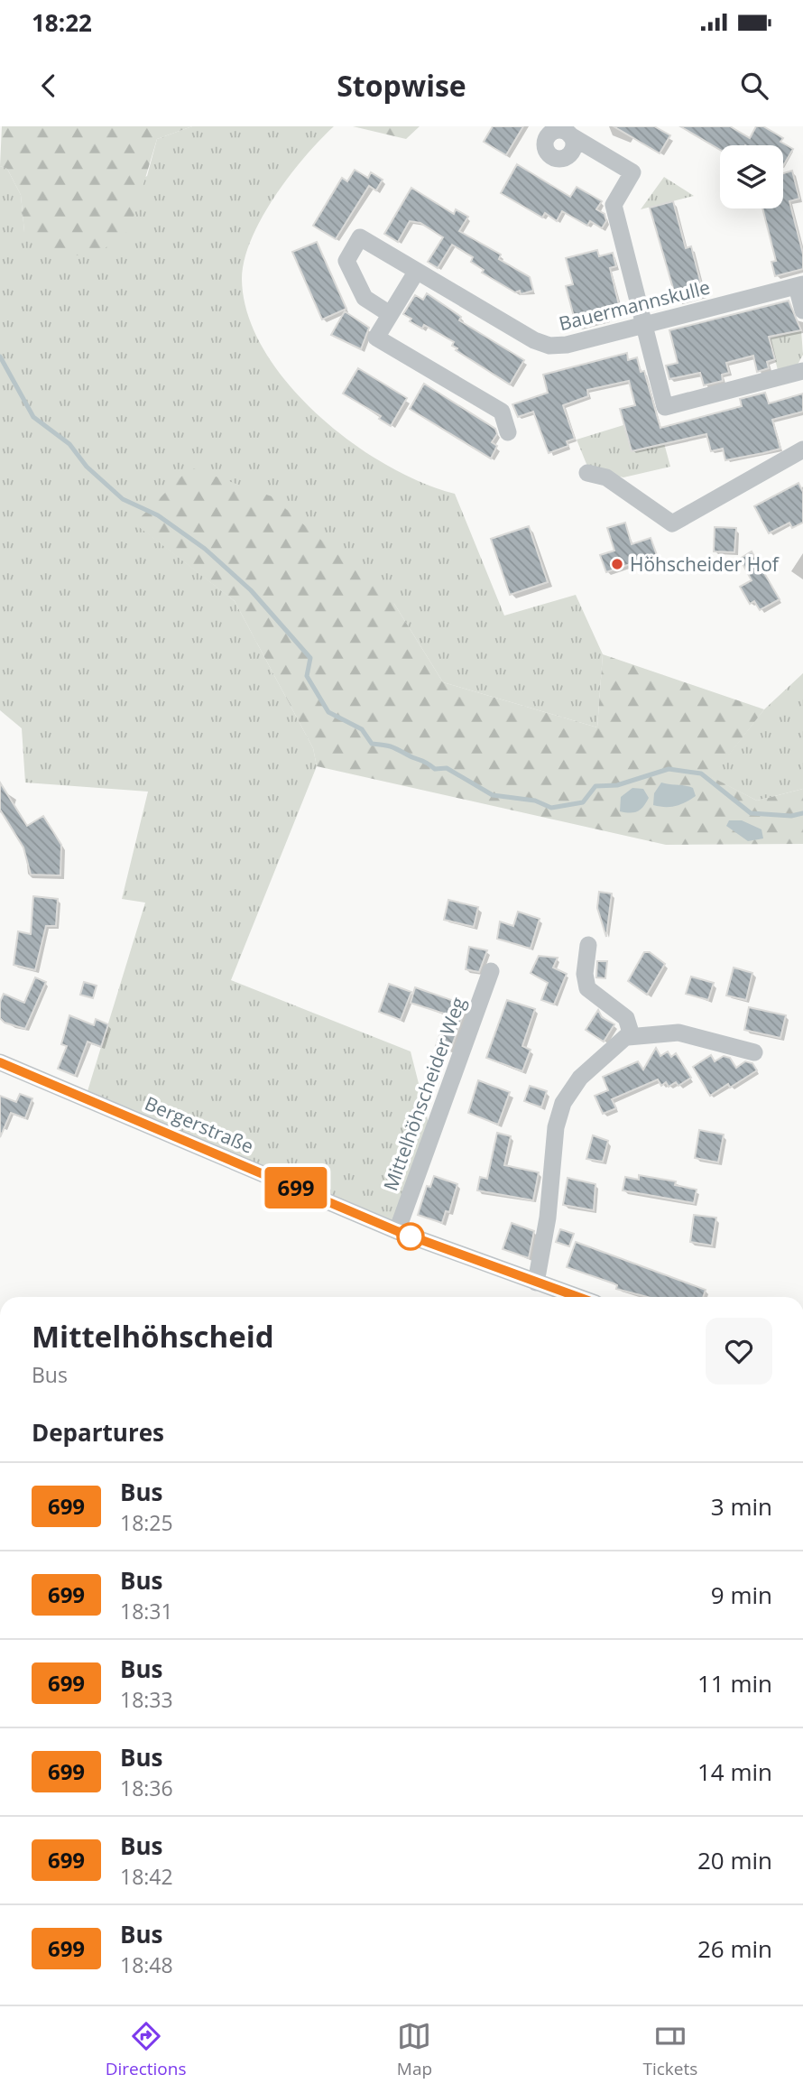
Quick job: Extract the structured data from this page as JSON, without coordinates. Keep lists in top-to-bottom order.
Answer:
{
  "streets": {
    "street": ["Bauermannskulle", "Mittelhöhscheider Weg", "Bergerstraße"]
  },
  "crossings": [
    ["Mittelhöhscheider Weg", "Bergerstraße"]
  ],
  "places": ["Höhscheider Hof"],
  "lines": ["bus line 699"],
  "page": {
    "status": "18:22",
    "header": "Stopwise",
    "on_map": "699",
    "heading": [
      ["Mittelhöhscheid", "Bus"],
      "Departures"
    ],
    "list": [
      {
        "mark": "699",
        "name": "Bus",
        "note": "18:25",
        "value": "3 min"
      },
      {
        "mark": "699",
        "name": "Bus",
        "note": "18:31",
        "value": "9 min"
      },
      {
        "mark": "699",
        "name": "Bus",
        "note": "18:33",
        "value": "11 min"
      },
      {
        "mark": "699",
        "name": "Bus",
        "note": "18:36",
        "value": "14 min"
      },
      {
        "mark": "699",
        "name": "Bus",
        "note": "18:42",
        "value": "20 min"
      },
      {
        "mark": "699",
        "name": "Bus",
        "note": "18:48",
        "value": "26 min"
      }
    ],
    "tabs": ["Directions", "Map", "Tickets"]
  }
}
